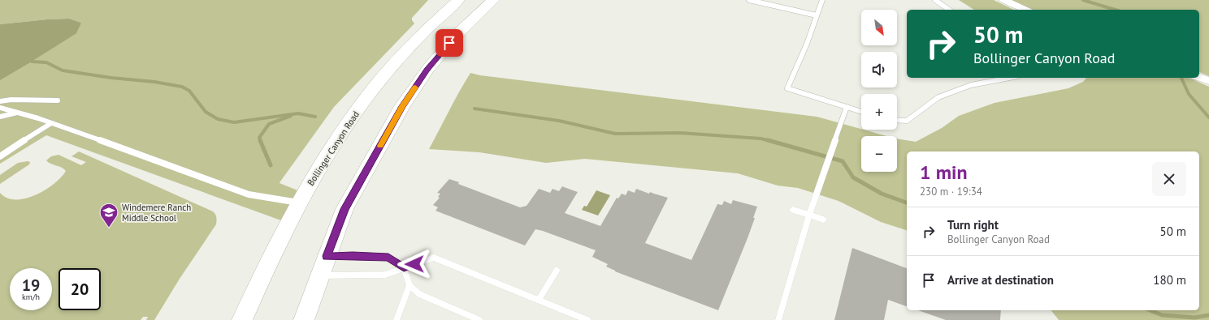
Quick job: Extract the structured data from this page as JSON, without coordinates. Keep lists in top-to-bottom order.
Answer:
{
  "streets": {
    "main road": ["Bollinger Canyon Road"]
  },
  "places": {
    "school or university": ["Windemere Ranch Middle School"]
  },
  "north": "bottom right",
  "page": {
    "map_buttons": ["+", "−"],
    "turn": ["50 m", "Bollinger Canyon Road"],
    "heading": ["1 min", "230 m · 19:34"],
    "list": [
      {
        "name": "Turn right",
        "note": "Bollinger Canyon Road",
        "value": "50 m"
      },
      {
        "name": "Arrive at destination",
        "value": "180 m"
      }
    ],
    "speed": "19 km/h",
    "limit": "20"
  }
}
